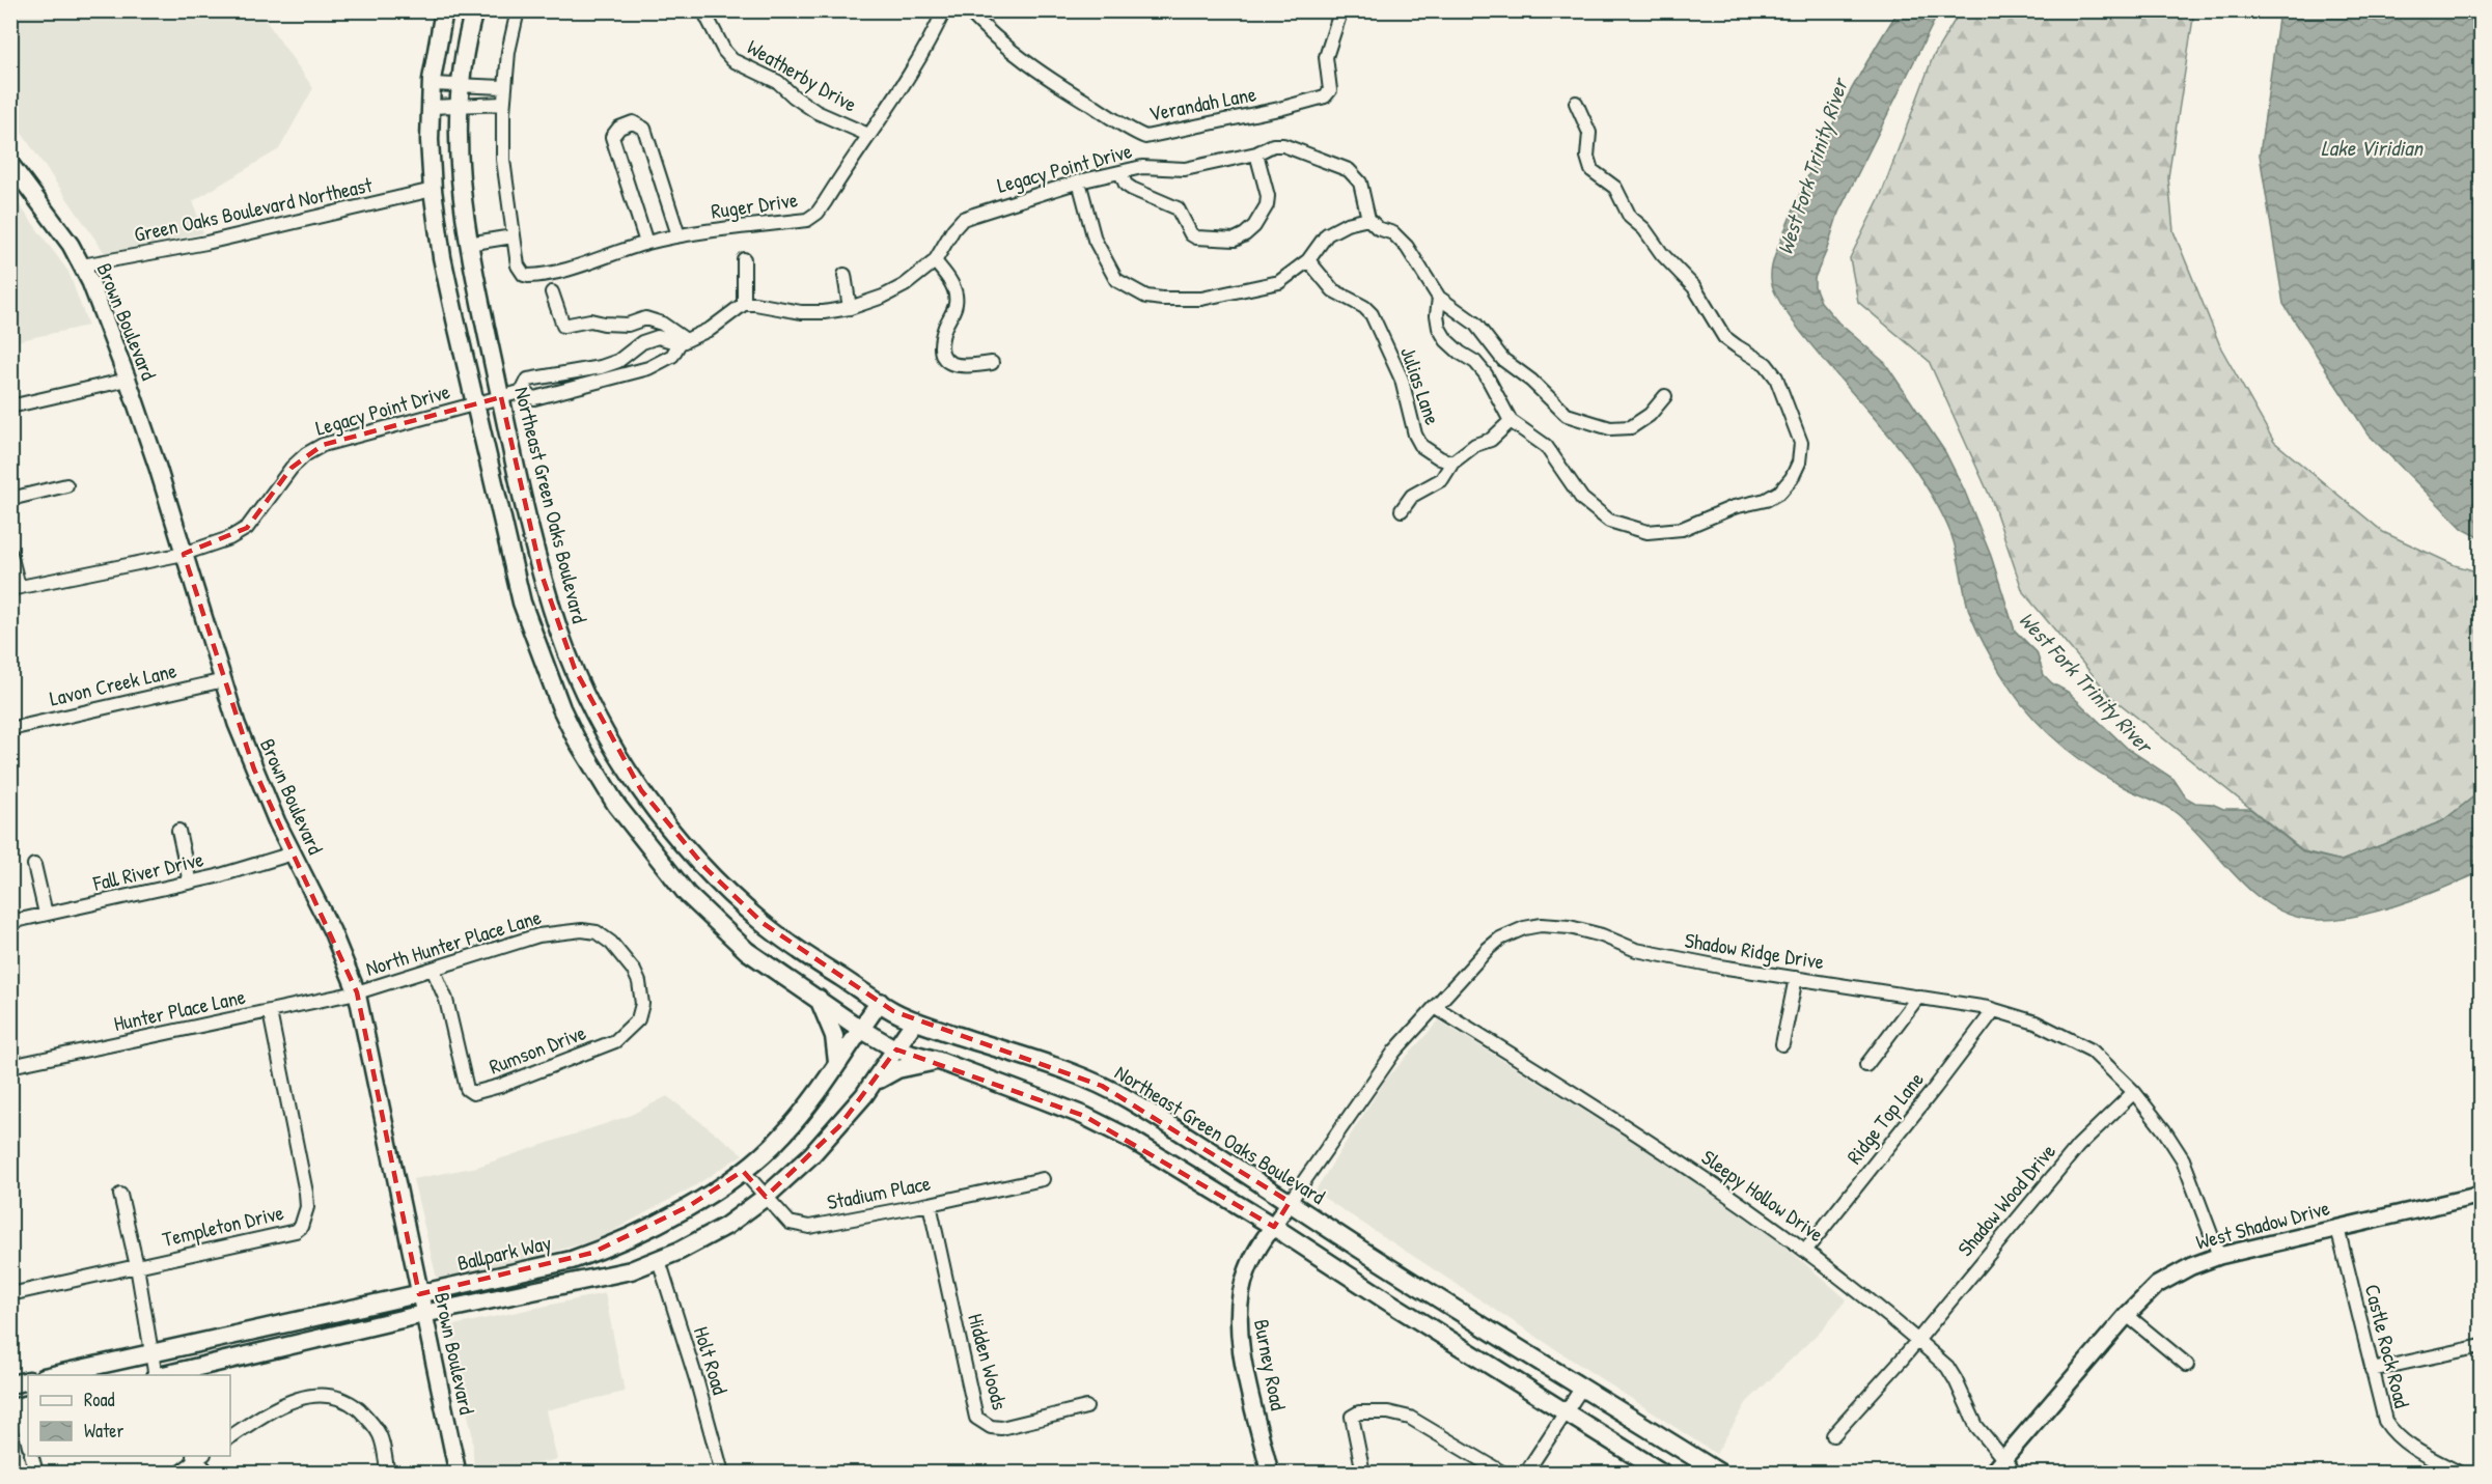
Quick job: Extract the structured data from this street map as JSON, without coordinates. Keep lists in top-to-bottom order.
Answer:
{
  "streets": {
    "main road": ["Northeast Green Oaks Boulevard", "Ballpark Way"],
    "street": [
      "Weatherby Drive",
      "Verandah Lane",
      "Legacy Point Drive",
      "Ruger Drive",
      "Green Oaks Boulevard Northeast",
      "Brown Boulevard",
      "Julias Lane",
      "Lavon Creek Lane",
      "Fall River Drive",
      "North Hunter Place Lane",
      "Shadow Ridge Drive",
      "Hunter Place Lane",
      "Rumson Drive",
      "Ridge Top Lane",
      "Stadium Place",
      "Sleepy Hollow Drive",
      "Shadow Wood Drive",
      "West Shadow Drive",
      "Templeton Drive",
      "Castle Rock Road",
      "Holt Road",
      "Hidden Woods",
      "Burney Road"
    ]
  },
  "crossings": [
    ["Weatherby Drive", "Ruger Drive"],
    ["Legacy Point Drive", "Brown Boulevard"],
    ["Legacy Point Drive", "Northeast Green Oaks Boulevard"],
    ["Green Oaks Boulevard Northeast", "Brown Boulevard"],
    ["Brown Boulevard", "Lavon Creek Lane"],
    ["Brown Boulevard", "Fall River Drive"],
    ["Brown Boulevard", "North Hunter Place Lane"],
    ["Brown Boulevard", "Hunter Place Lane"],
    ["Brown Boulevard", "Ballpark Way"],
    ["Northeast Green Oaks Boulevard", "Shadow Ridge Drive"],
    ["Northeast Green Oaks Boulevard", "Ballpark Way"],
    ["Northeast Green Oaks Boulevard", "Burney Road"],
    ["North Hunter Place Lane", "Hunter Place Lane"],
    ["North Hunter Place Lane", "Rumson Drive"],
    ["Shadow Ridge Drive", "Ridge Top Lane"],
    ["Shadow Ridge Drive", "Sleepy Hollow Drive"],
    ["Shadow Ridge Drive", "Shadow Wood Drive"],
    ["Shadow Ridge Drive", "West Shadow Drive"],
    ["Shadow Ridge Drive", "Burney Road"],
    ["Hunter Place Lane", "Templeton Drive"],
    ["Ridge Top Lane", "Sleepy Hollow Drive"],
    ["Stadium Place", "Ballpark Way"],
    ["Stadium Place", "Hidden Woods"],
    ["Sleepy Hollow Drive", "Shadow Wood Drive"],
    ["Sleepy Hollow Drive", "West Shadow Drive"],
    ["West Shadow Drive", "Castle Rock Road"],
    ["Ballpark Way", "Holt Road"]
  ],
  "water": ["Lake Viridian", "West Fork Trinity River"],
  "legend": ["Road", "Water"]
}
